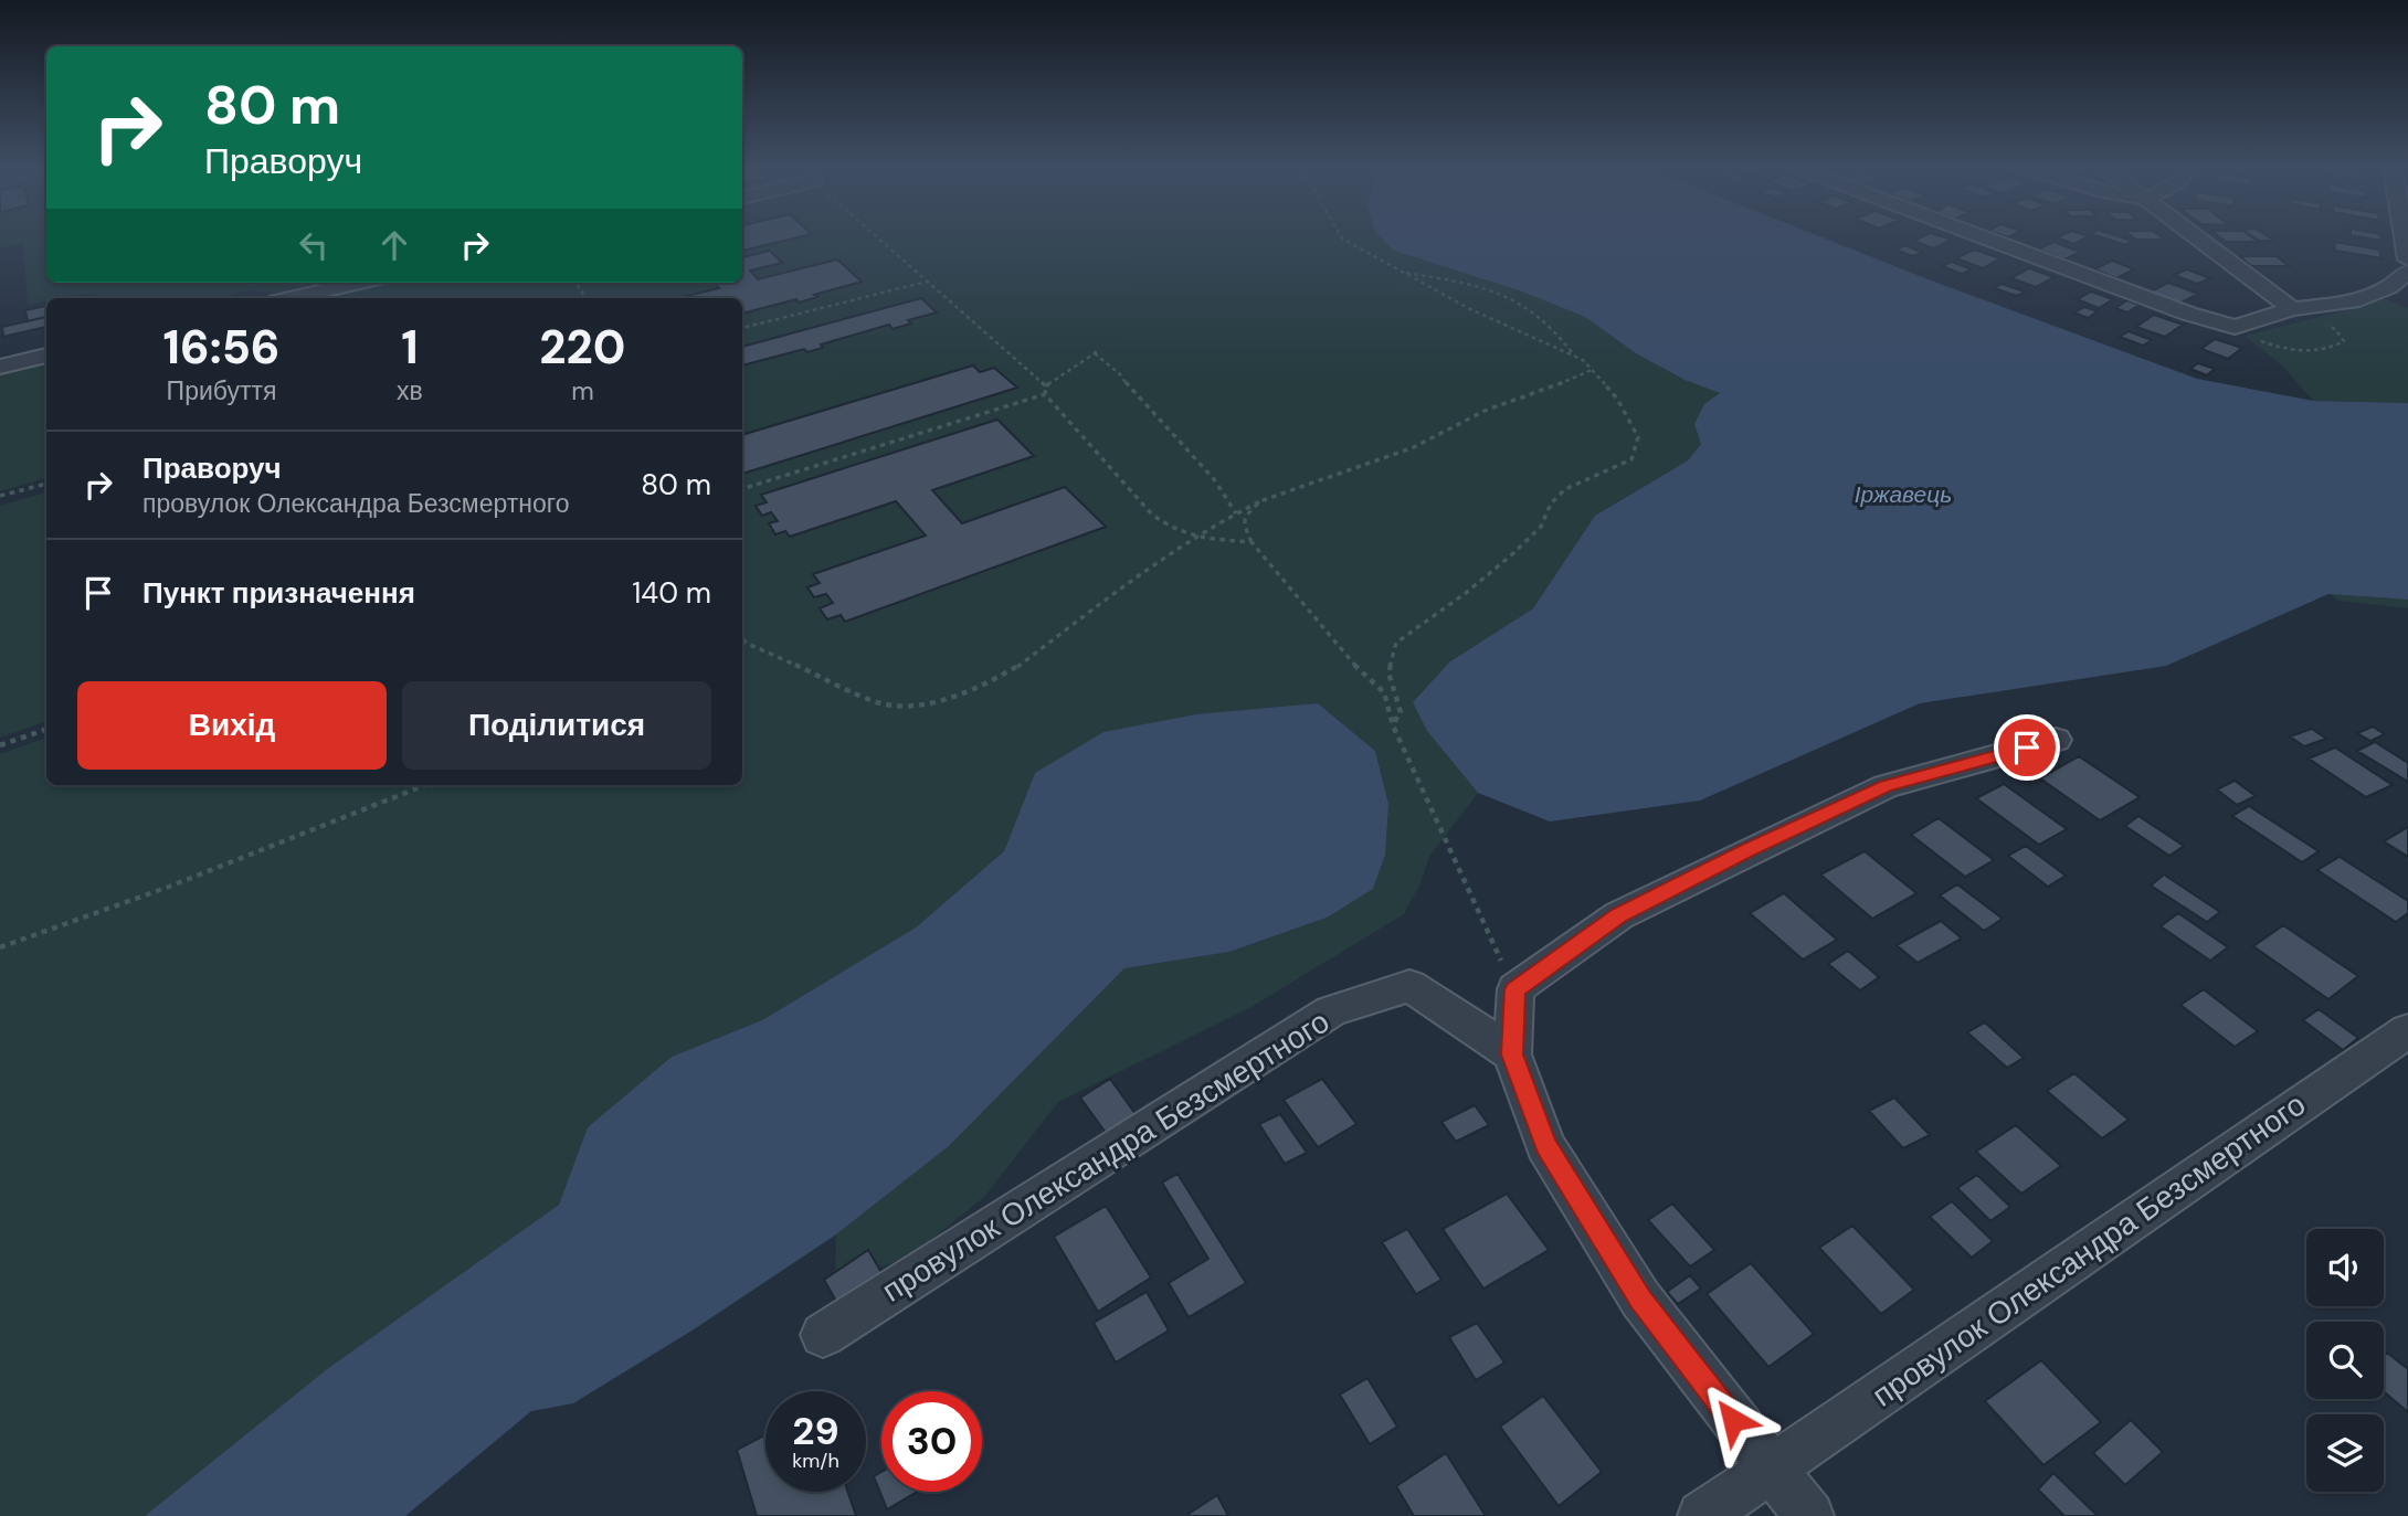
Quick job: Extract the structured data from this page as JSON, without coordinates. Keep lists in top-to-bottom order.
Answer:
{
  "streets": {
    "street": ["провулок Олександра Безсмертного"]
  },
  "water": ["Іржавець"],
  "page": {
    "turn": ["80 m", "Праворуч"],
    "eta": [
      "16:56",
      "Прибуття",
      "1",
      "хв",
      "220",
      "m"
    ],
    "list": [
      {
        "name": "Праворуч",
        "note": "провулок Олександра Безсмертного",
        "value": "80 m"
      },
      {
        "name": "Пункт призначення",
        "value": "140 m"
      }
    ],
    "buttons": ["Вихід", "Поділитися"],
    "speed": "29 km/h",
    "limit": "30"
  }
}
